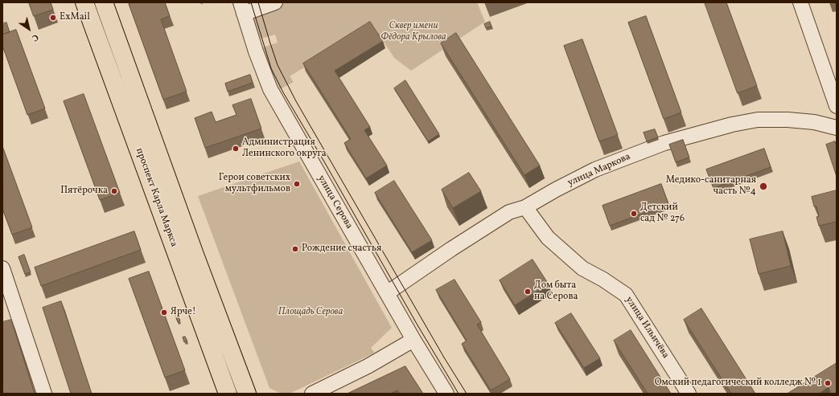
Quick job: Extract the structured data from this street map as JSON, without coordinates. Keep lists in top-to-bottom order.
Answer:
{
  "streets": {
    "main road": ["проспект Карла Маркса"],
    "street": ["улица Маркова", "улица Серова", "улица Ильичёва"]
  },
  "crossings": [
    ["улица Маркова", "улица Серова"],
    ["улица Маркова", "улица Ильичёва"]
  ],
  "parks": ["Сквер имени Фёдора Крылова", "Площадь Серова"],
  "places": [
    "ExMail",
    "Администрация Ленинского округа",
    "Герои советских мультфильмов",
    "Медико-санитарная часть №4",
    "Пятёрочка",
    "Детский сад № 276",
    "Рождение счастья",
    "Дом быта на Серова",
    "Ярче!",
    "Омский педагогический колледж № 1"
  ],
  "north": "bottom right"
}
